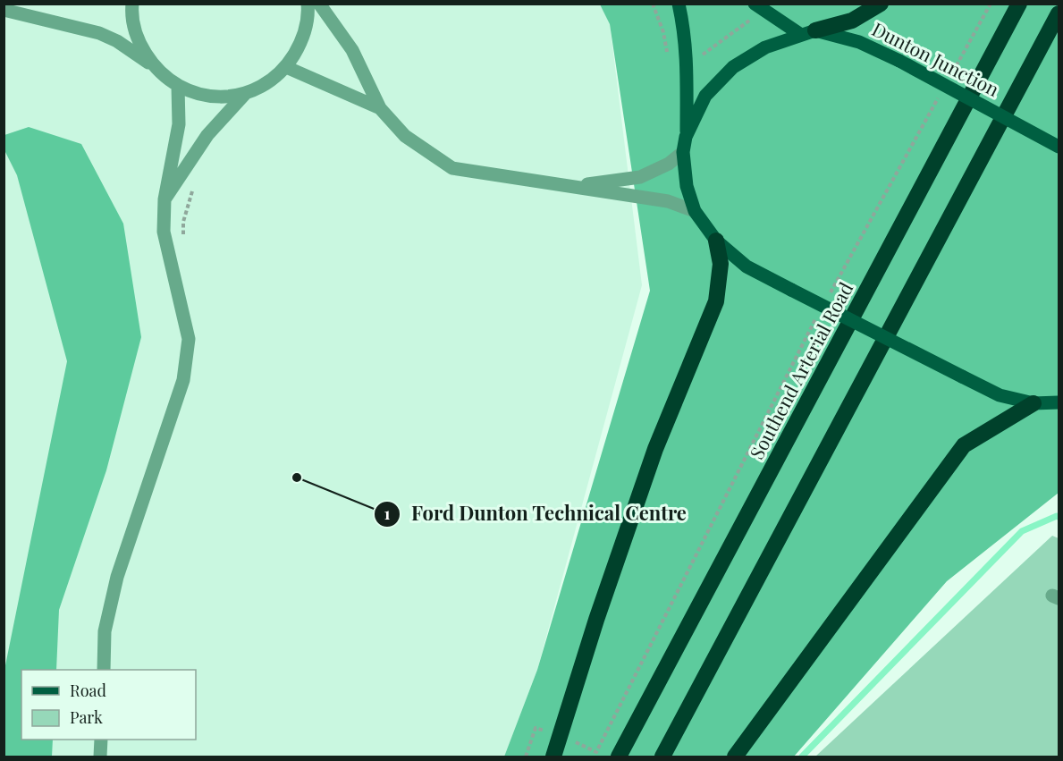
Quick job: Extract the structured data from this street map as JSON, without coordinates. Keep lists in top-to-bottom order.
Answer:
{
  "streets": {
    "highway": ["Southend Arterial Road"],
    "main road": ["Dunton Junction"]
  },
  "places": ["Ford Dunton Technical Centre"],
  "legend": ["Road", "Park"]
}
